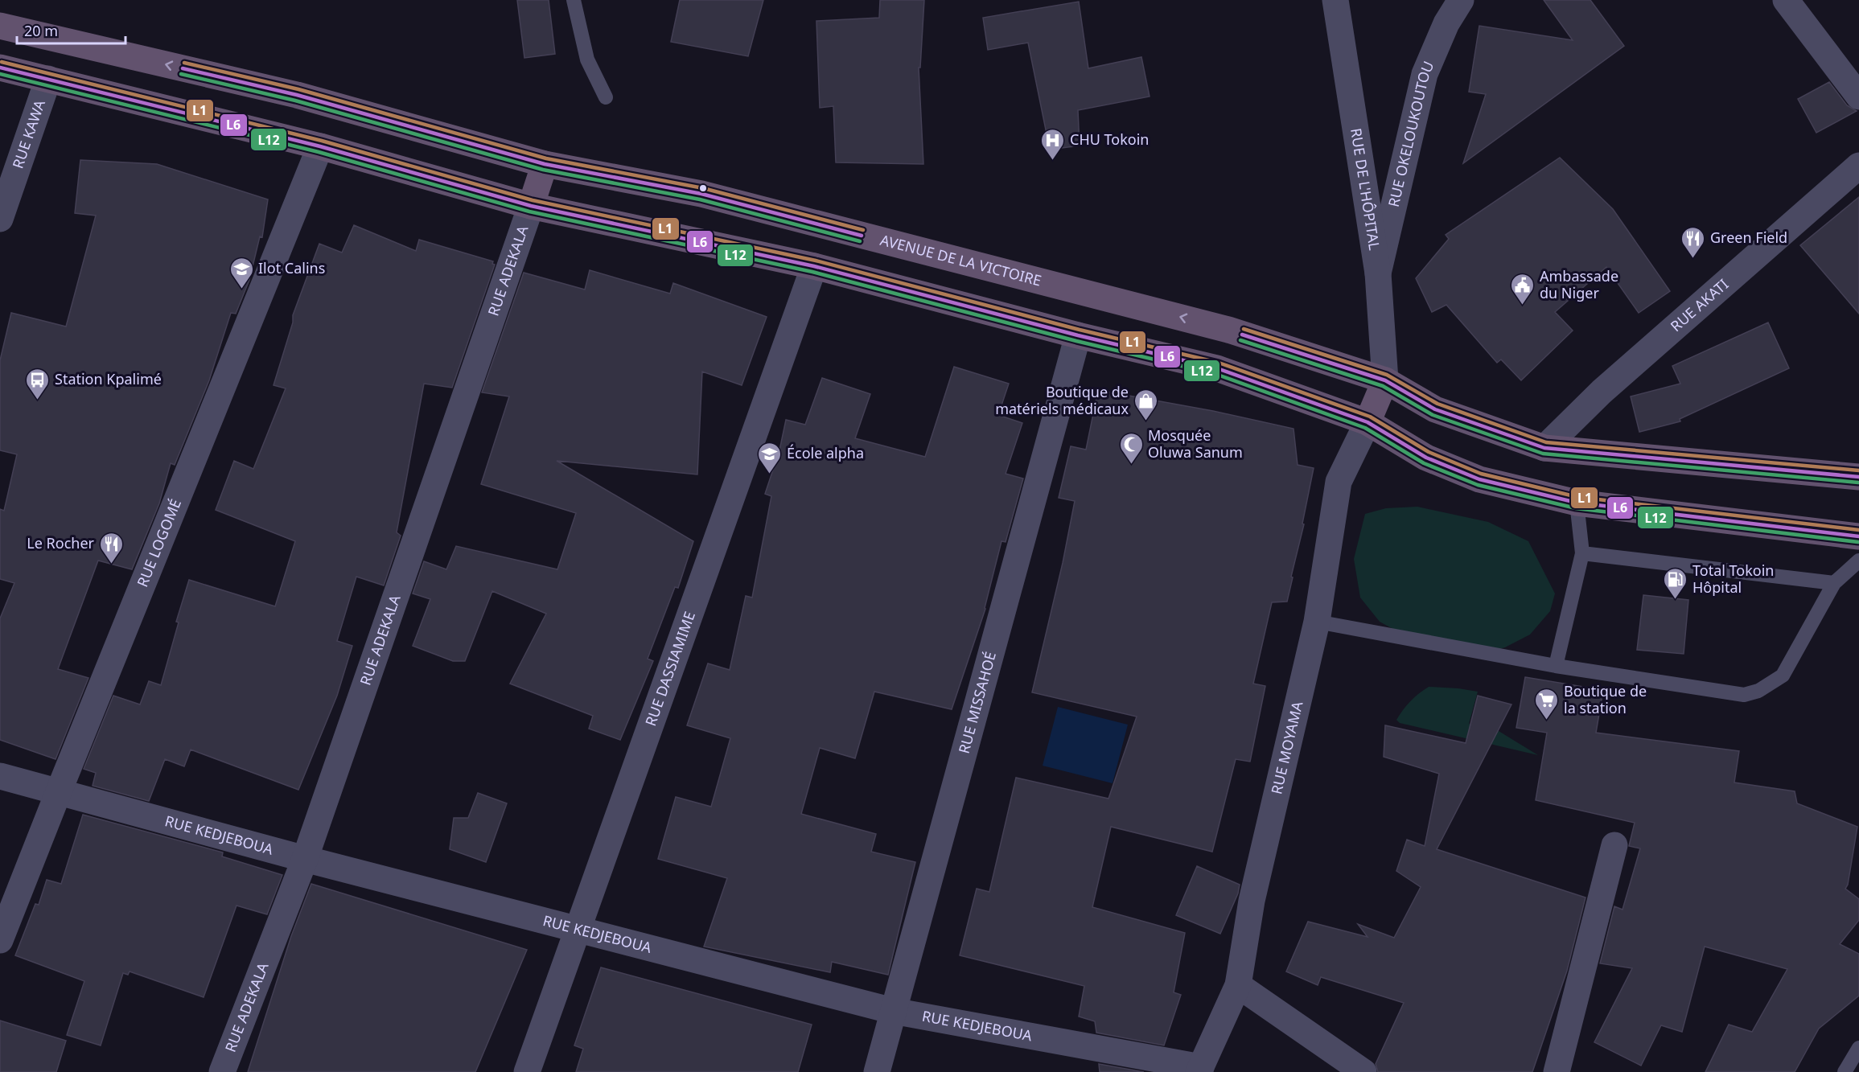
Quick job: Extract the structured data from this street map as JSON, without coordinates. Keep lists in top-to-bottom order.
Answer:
{
  "streets": {
    "highway": ["AVENUE DE LA VICTOIRE"],
    "street": [
      "RUE OKELOUKOUTOU",
      "RUE KAWA",
      "RUE DE L'HÔPITAL",
      "RUE ADEKALA",
      "RUE AKATI",
      "RUE LOGOMÉ",
      "RUE DASSIAMIME",
      "RUE MISSAHOÉ",
      "RUE MOYAMA",
      "RUE KEDJEBOUA"
    ]
  },
  "crossings": [
    ["RUE OKELOUKOUTOU", "RUE DE L'HÔPITAL"],
    ["RUE DE L'HÔPITAL", "AVENUE DE LA VICTOIRE"],
    ["AVENUE DE LA VICTOIRE", "RUE AKATI"],
    ["RUE ADEKALA", "RUE KEDJEBOUA"],
    ["RUE LOGOMÉ", "RUE KEDJEBOUA"],
    ["RUE DASSIAMIME", "RUE KEDJEBOUA"],
    ["RUE MISSAHOÉ", "RUE KEDJEBOUA"],
    ["RUE MOYAMA", "RUE KEDJEBOUA"]
  ],
  "places": {
    "hospital": ["CHU Tokoin"],
    "restaurant": ["Green Field", "Le Rocher"],
    "school or university": ["Ilot Calins", "École alpha"],
    "public building": ["Ambassade du Niger"],
    "bus stop": ["Station Kpalimé"],
    "shop": ["Boutique de matériels médicaux"],
    "mosque": ["Mosquée Oluwa Sanum"],
    "fuel station": ["Total Tokoin Hôpital"],
    "supermarket": ["Boutique de la station"]
  },
  "lines": ["transit line L1", "transit line L6", "transit line L12"],
  "scale_bar": "20 m"
}
